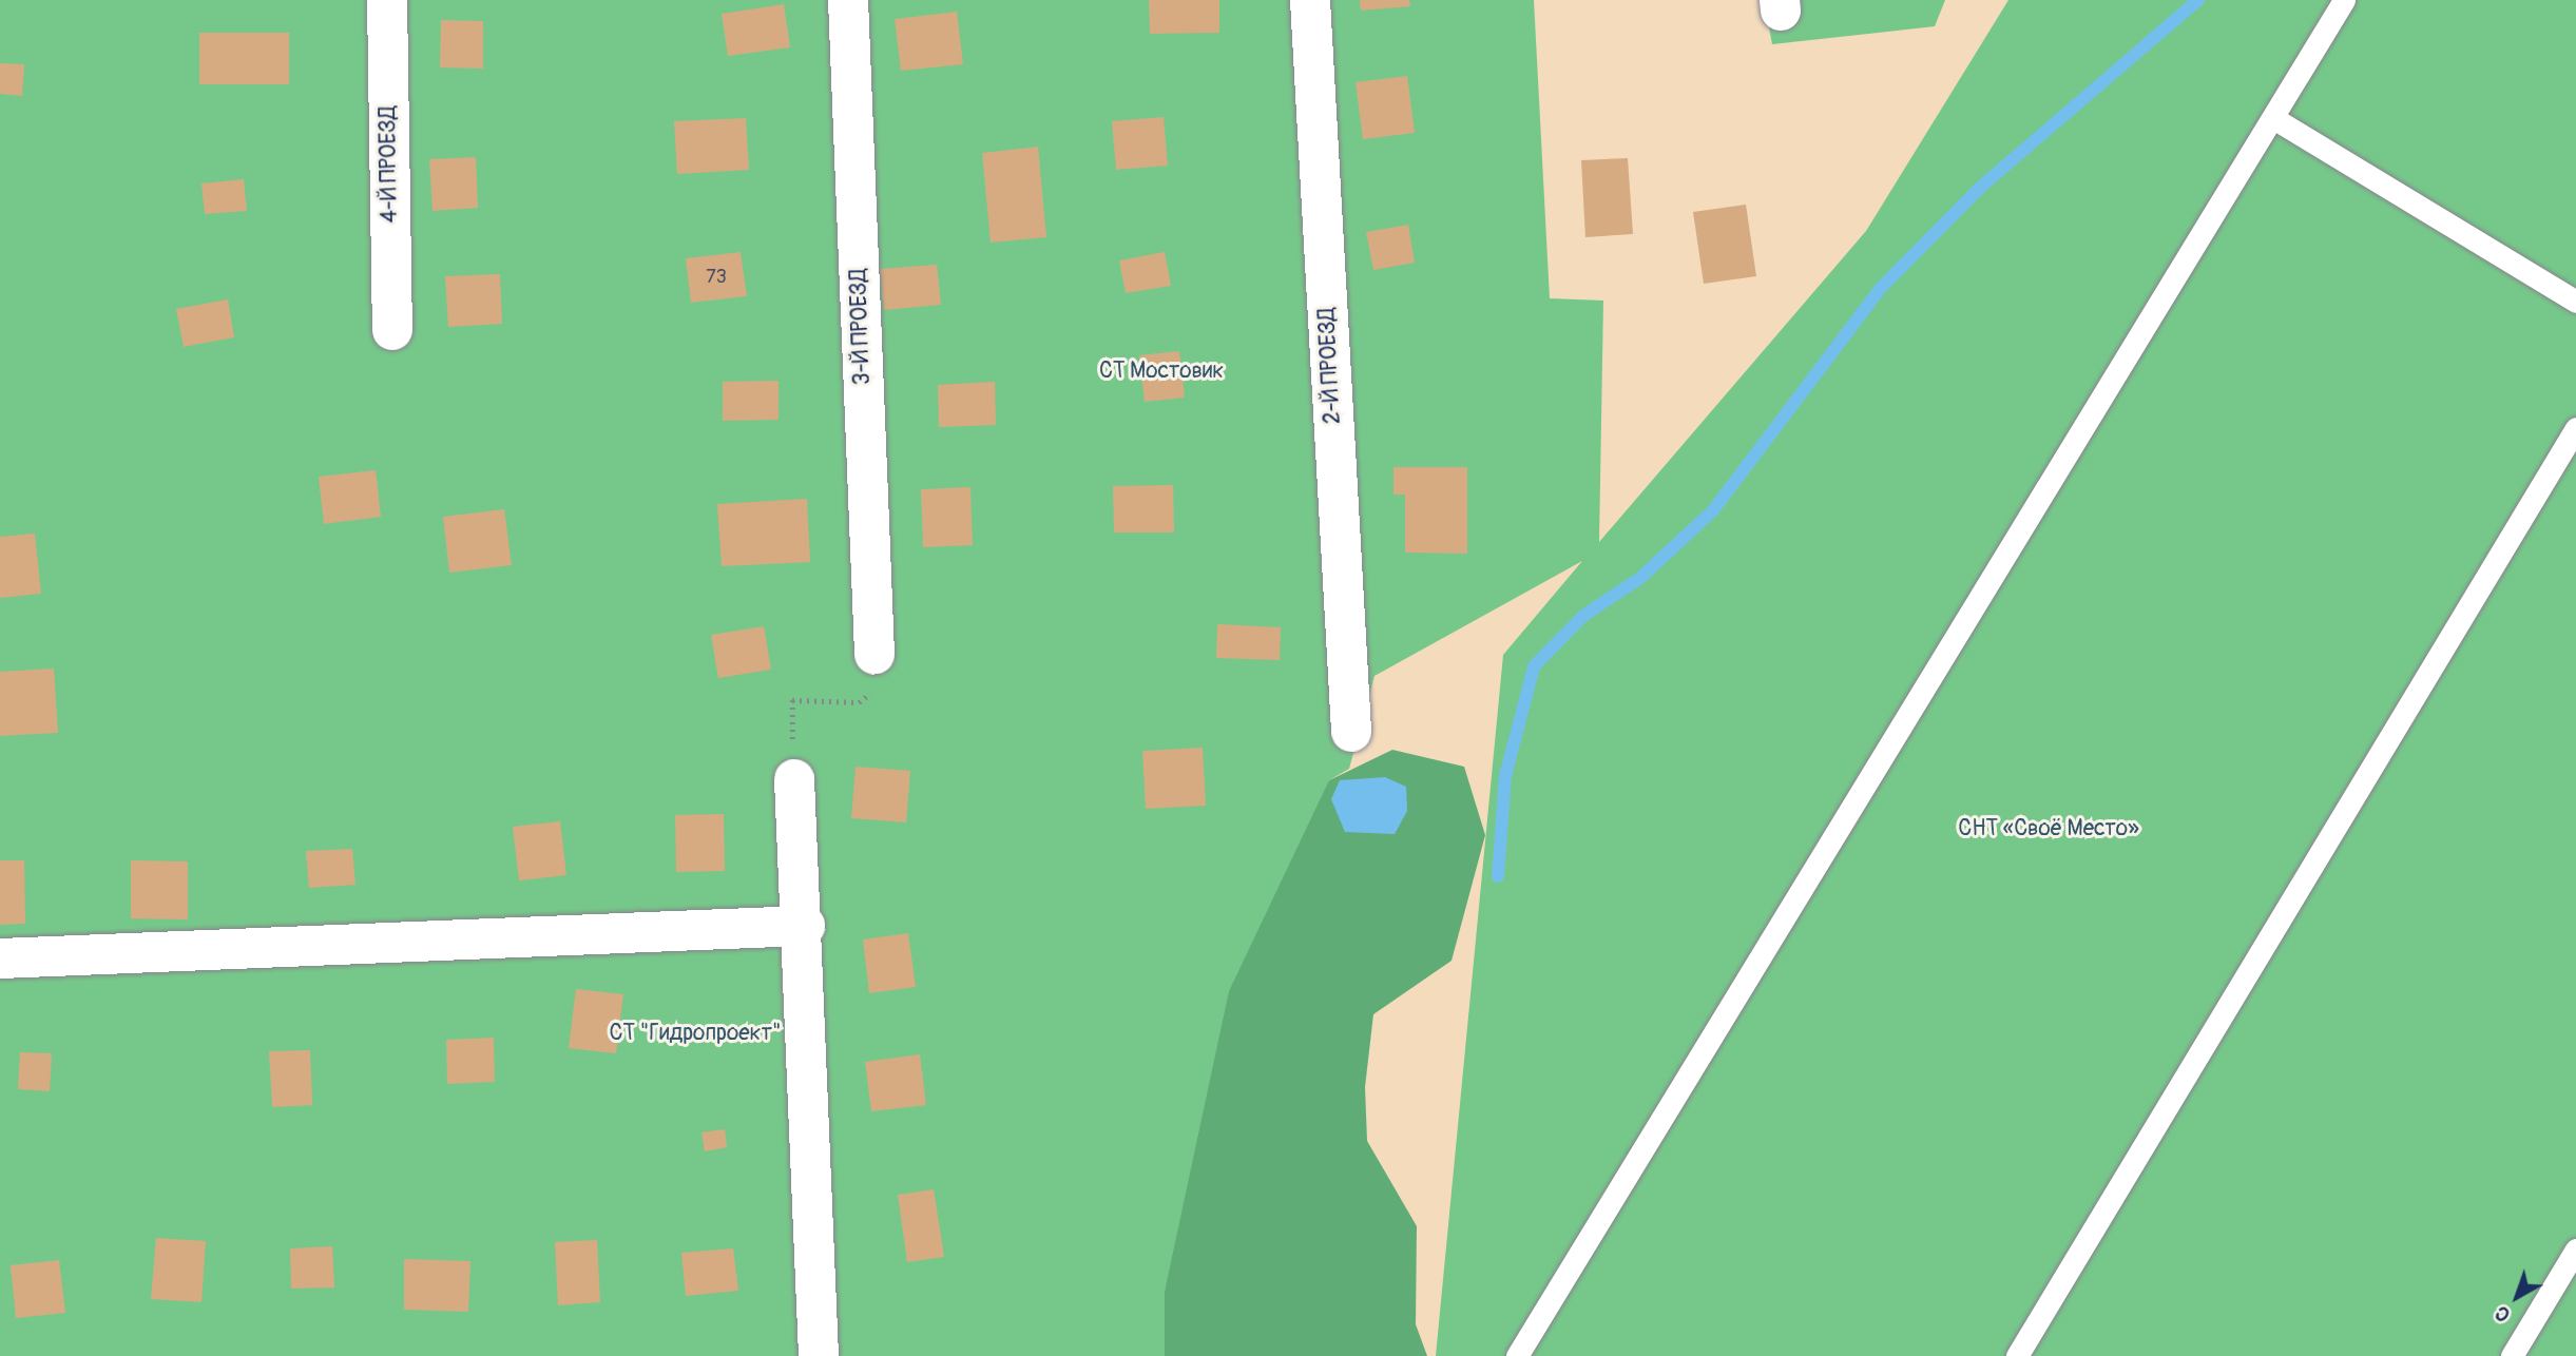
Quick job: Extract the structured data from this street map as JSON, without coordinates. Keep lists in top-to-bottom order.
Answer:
{
  "streets": {
    "street": ["4-Й ПРОЕЗД", "3-Й ПРОЕЗД", "2-Й ПРОЕЗД"]
  },
  "parks": ["СТ Мостовик", "СНТ «Своё Место»", "СТ \"Гидропроект\""],
  "house_numbers": ["73"],
  "north": "bottom left"
}
